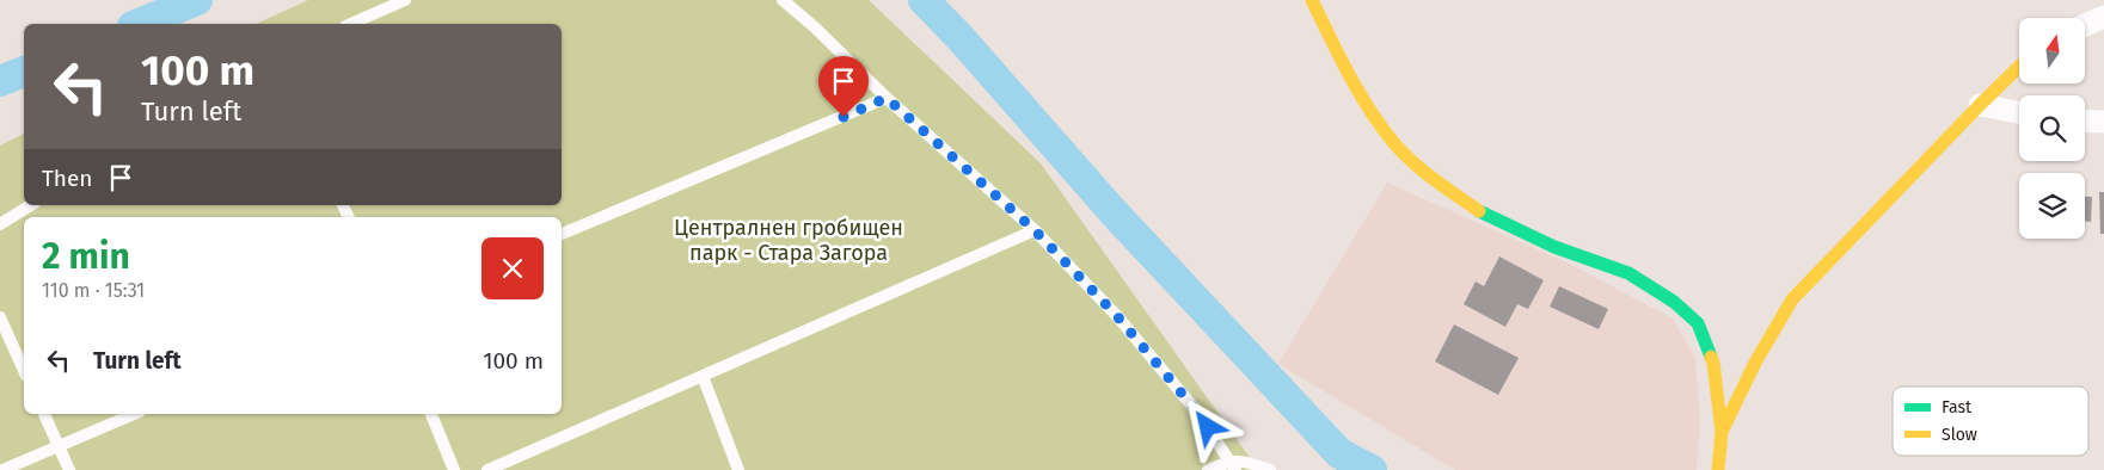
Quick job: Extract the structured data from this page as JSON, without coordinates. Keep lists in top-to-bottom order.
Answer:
{
  "parks": ["Централнен гробищен парк - Стара Загора"],
  "legend": ["Fast", "Slow"],
  "north": "top",
  "page": {
    "turn": ["100 m", "Turn left"],
    "then": "Then",
    "heading": ["2 min", "110 m · 15:31"],
    "list": [
      {
        "name": "Turn left",
        "value": "100 m"
      }
    ]
  }
}
